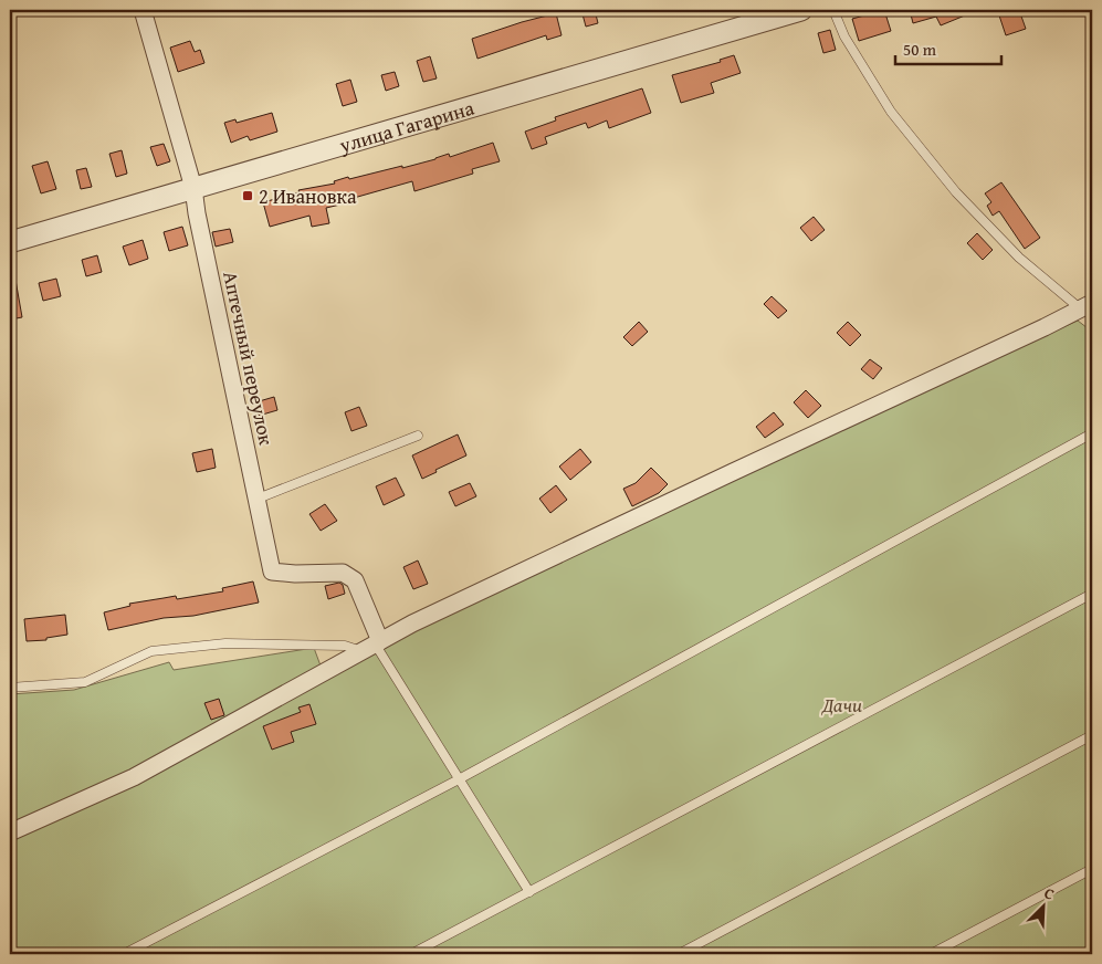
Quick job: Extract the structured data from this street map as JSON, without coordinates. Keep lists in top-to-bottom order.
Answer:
{
  "streets": {
    "street": ["улица Гагарина", "Аптечный переулок"]
  },
  "crossings": [
    ["улица Гагарина", "Аптечный переулок"]
  ],
  "parks": ["Дачи"],
  "places": {
    "transit": ["2 Ивановка"]
  },
  "scale_bar": "50 m",
  "north": "top right"
}
